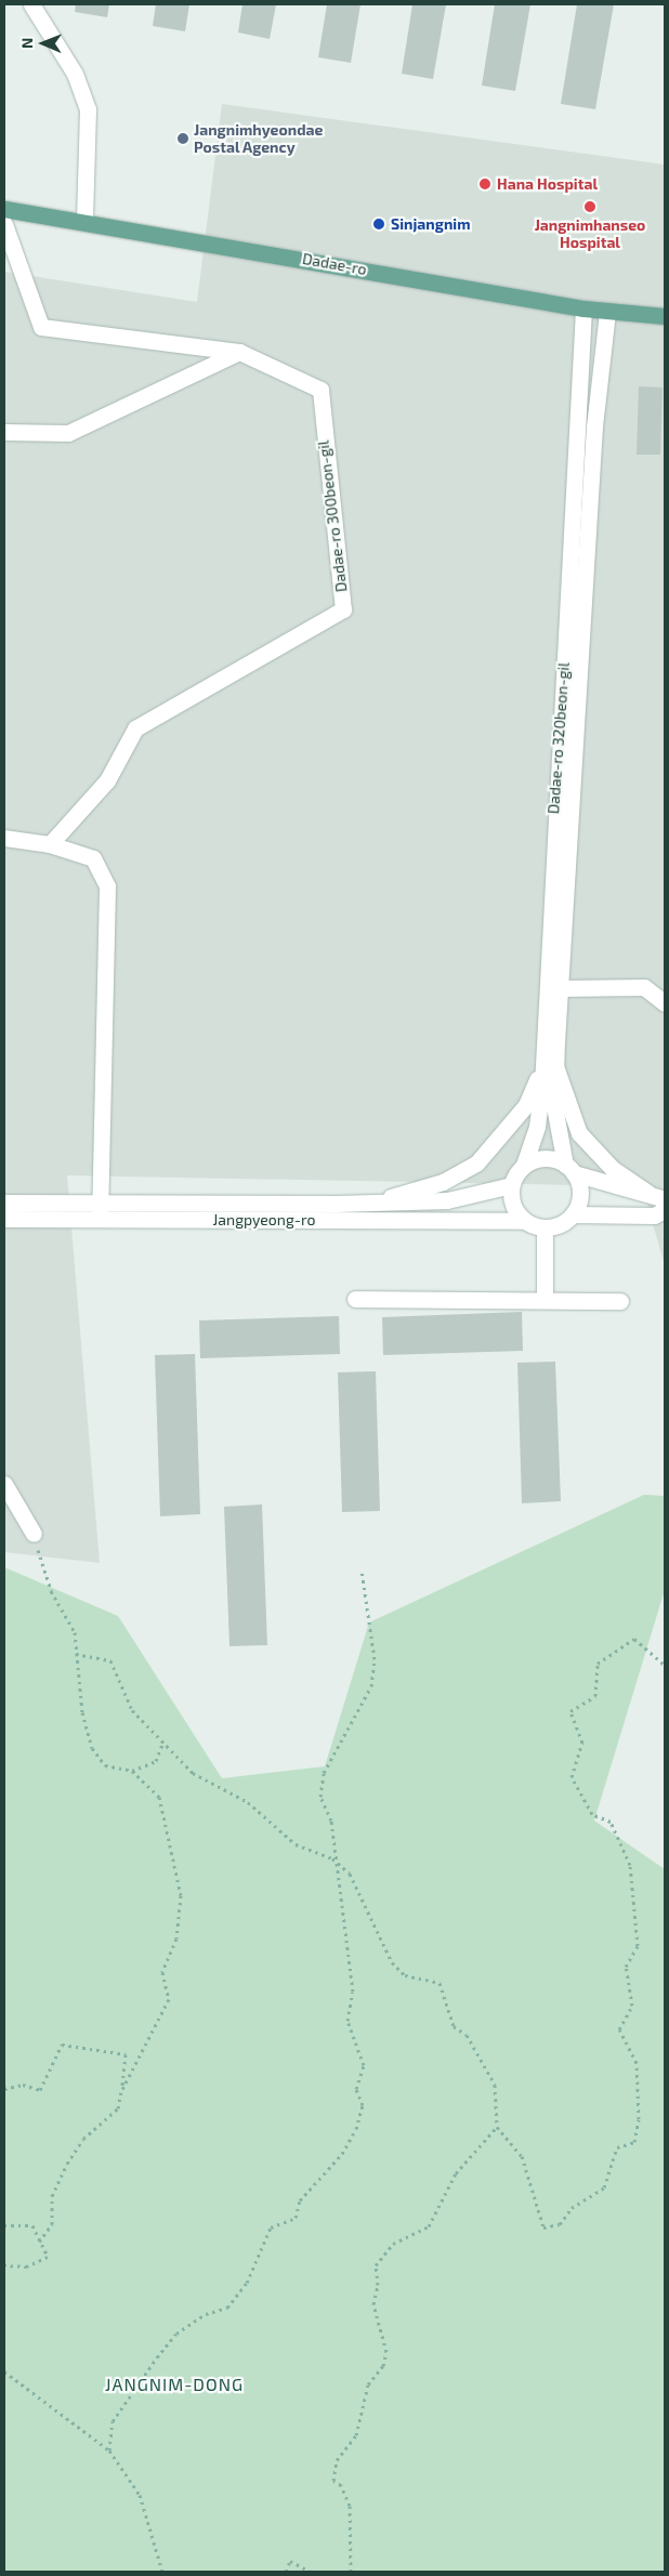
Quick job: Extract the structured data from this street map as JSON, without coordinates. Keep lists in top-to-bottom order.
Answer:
{
  "streets": {
    "main road": ["Dadae-ro"],
    "street": ["Dadae-ro 300beon-gil", "Dadae-ro 320beon-gil", "Jangpyeong-ro"]
  },
  "crossings": [
    ["Dadae-ro", "Dadae-ro 320beon-gil"],
    ["Dadae-ro 320beon-gil", "Jangpyeong-ro"]
  ],
  "districts": ["JANGNIM-DONG"],
  "places": [
    "Jangnimhyeondae Postal Agency",
    "Hana Hospital",
    "Jangnimhanseo Hospital",
    "Sinjangnim"
  ],
  "north": "left"
}
